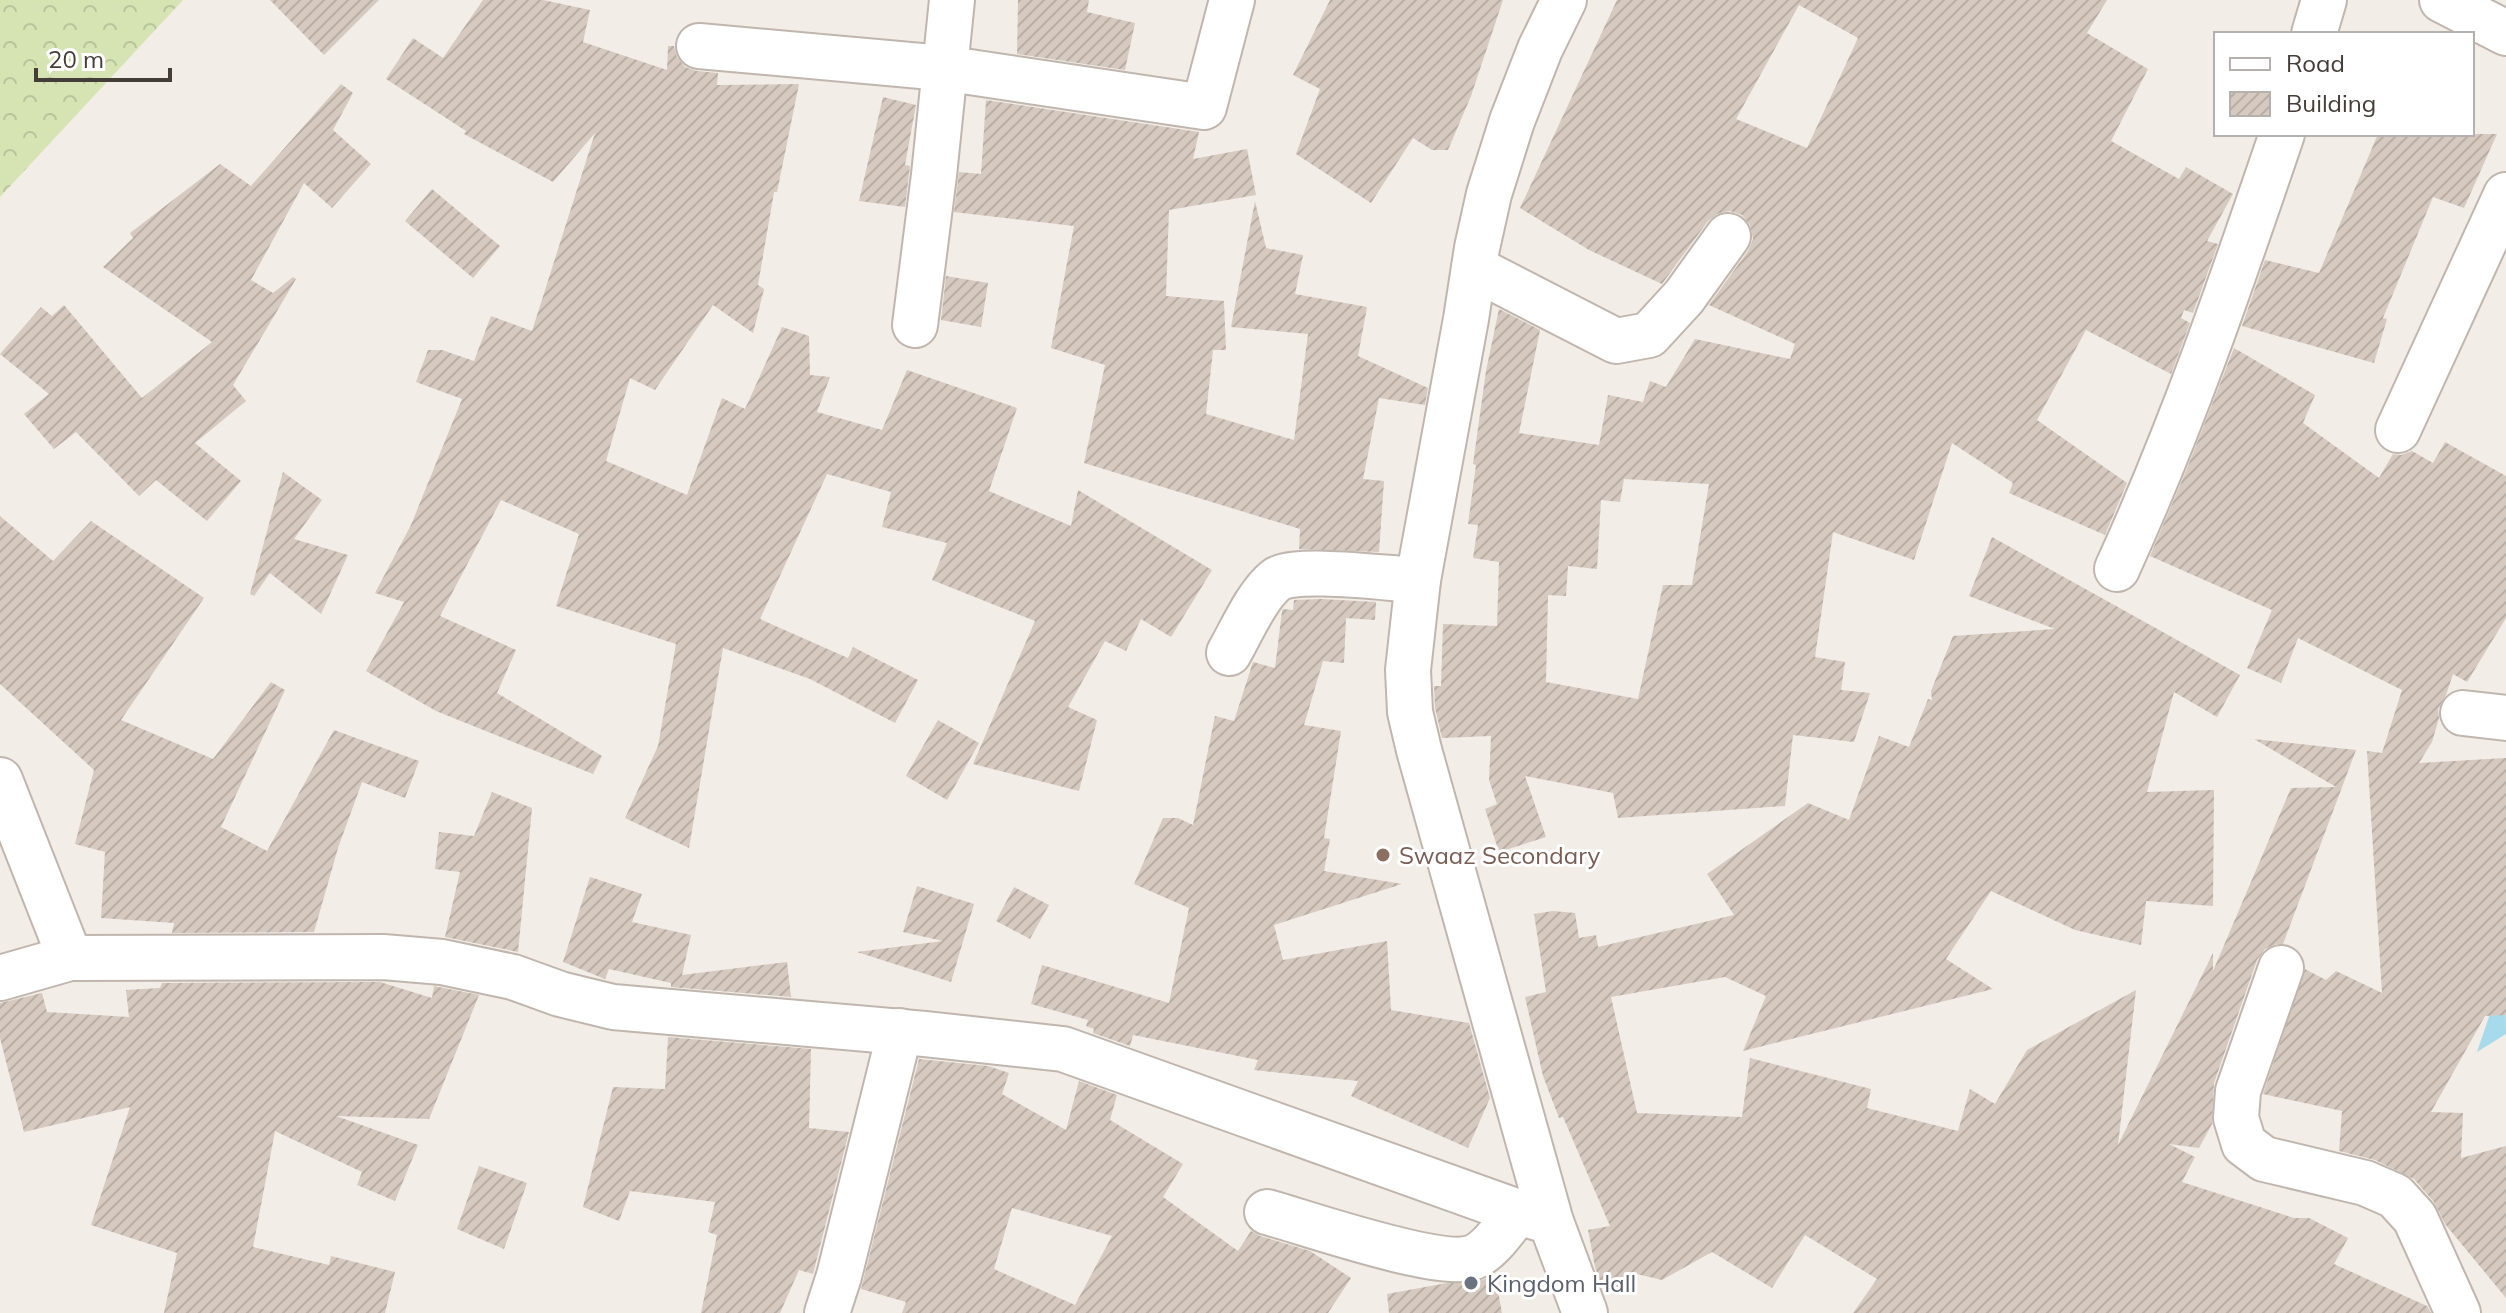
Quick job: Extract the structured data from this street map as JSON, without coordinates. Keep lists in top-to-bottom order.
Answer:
{
  "places": ["Swaaz Secondary", "Kingdom Hall"],
  "legend": ["Road", "Building"],
  "scale_bar": "20 m"
}
